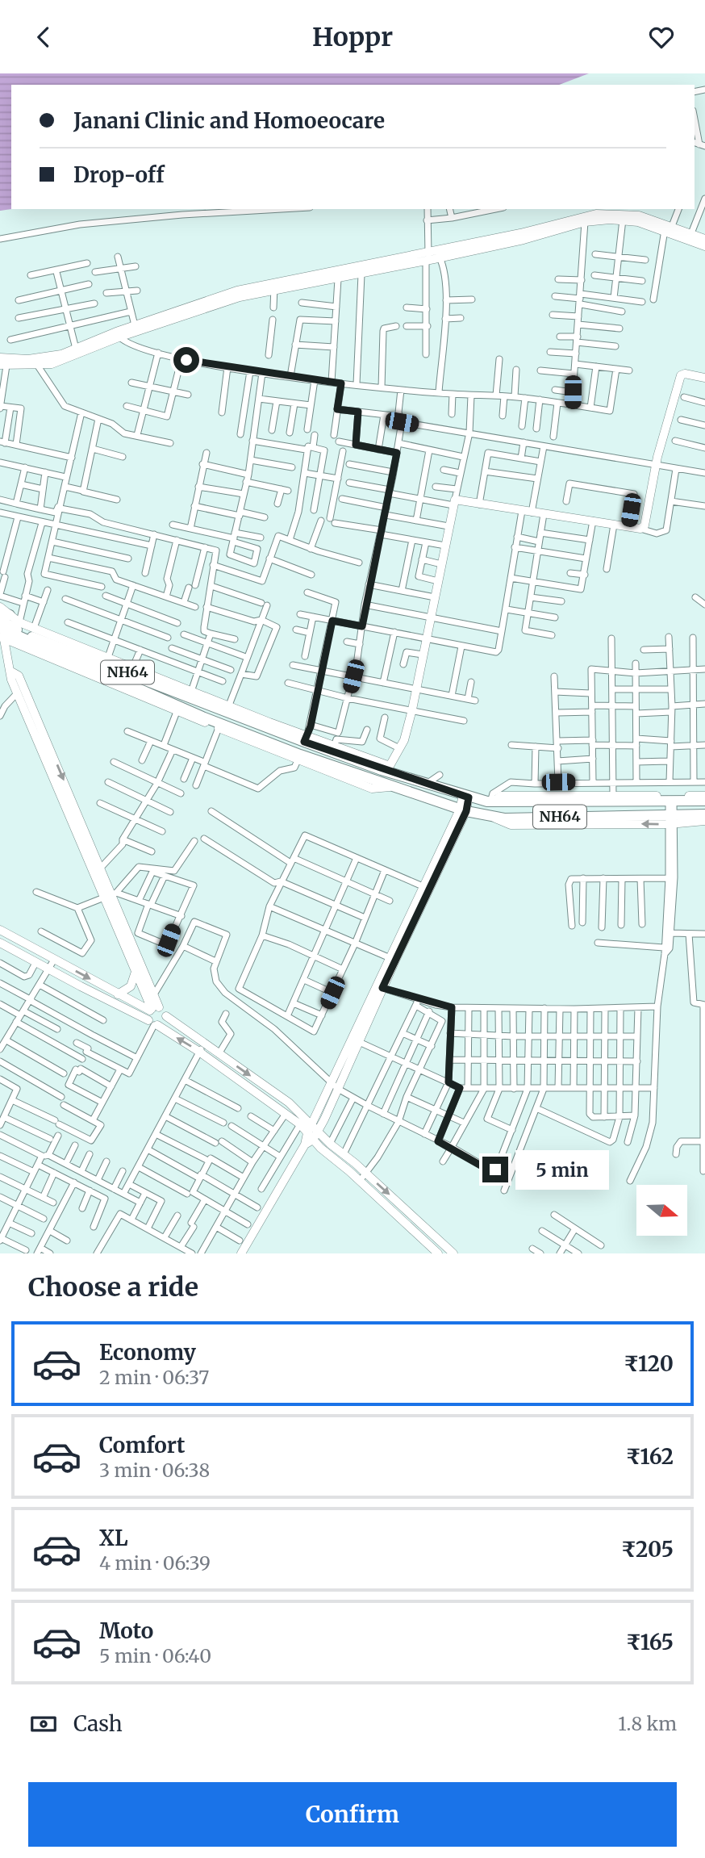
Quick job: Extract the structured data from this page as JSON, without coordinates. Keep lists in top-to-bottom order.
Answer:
{
  "streets": {
    "highway": ["NH64"]
  },
  "north": "right",
  "page": {
    "header": "Hoppr",
    "banner": ["Janani Clinic and Homoeocare", "Drop-off"],
    "bubble": "5 min",
    "heading": "Choose a ride",
    "list": [
      {
        "name": "Economy",
        "note": "2 min · 06:37",
        "value": "₹120"
      },
      {
        "name": "Comfort",
        "note": "3 min · 06:38",
        "value": "₹162"
      },
      {
        "name": "XL",
        "note": "4 min · 06:39",
        "value": "₹205"
      },
      {
        "name": "Moto",
        "note": "5 min · 06:40",
        "value": "₹165"
      }
    ],
    "pay": ["Cash", "1.8 km"],
    "buttons": "Confirm"
  }
}
